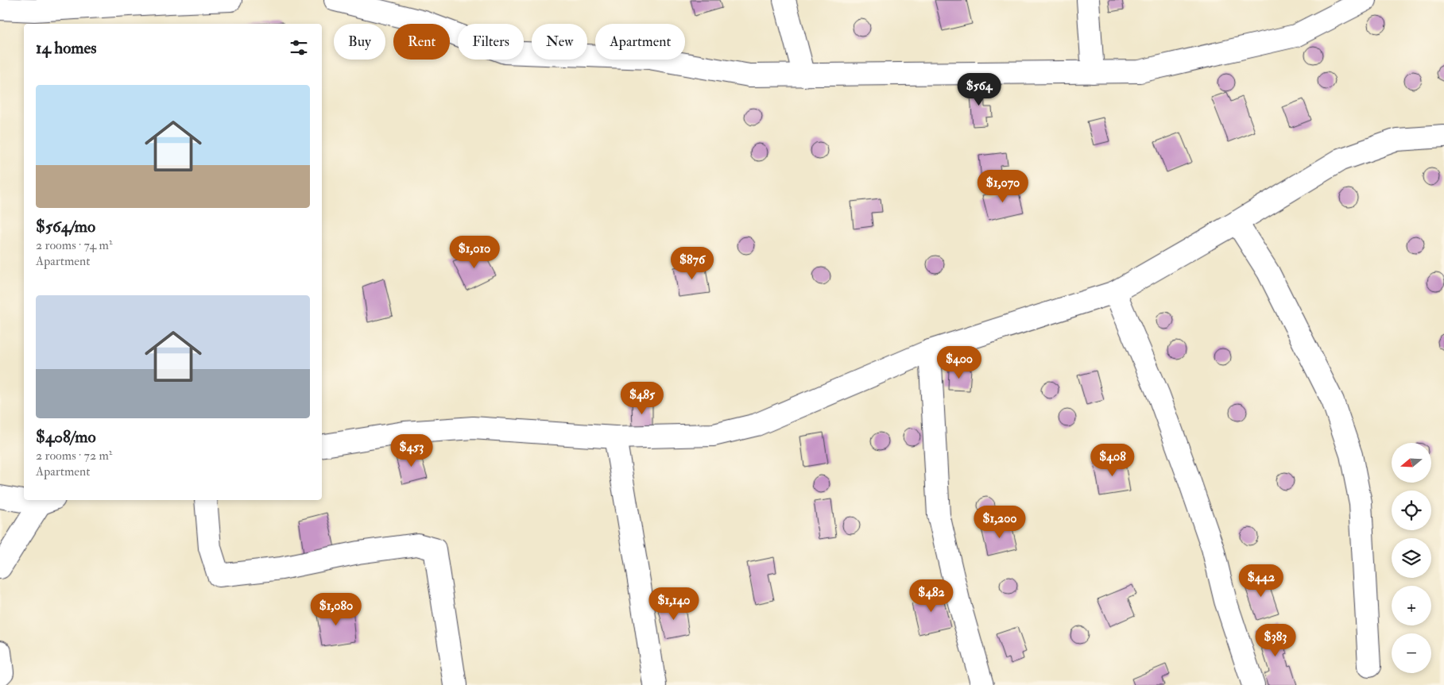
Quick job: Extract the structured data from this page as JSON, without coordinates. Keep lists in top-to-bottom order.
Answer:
{
  "north": "left",
  "page": {
    "chip": [
      "Buy",
      "Rent",
      "Filters",
      "New",
      "Apartment"
    ],
    "heading": "14 homes",
    "list": [
      {
        "name": "$564/mo",
        "note": "2 rooms · 74 m² · Apartment"
      },
      {
        "name": "$408/mo",
        "note": "2 rooms · 72 m² · Apartment"
      }
    ],
    "price": [
      "$564",
      "$1,070",
      "$1,010",
      "$876",
      "$400",
      "$485",
      "$453",
      "$408",
      "$1,200",
      "$442",
      "$482",
      "$1,140",
      "$1,080",
      "$383"
    ],
    "map_buttons": ["+", "−"]
  }
}
